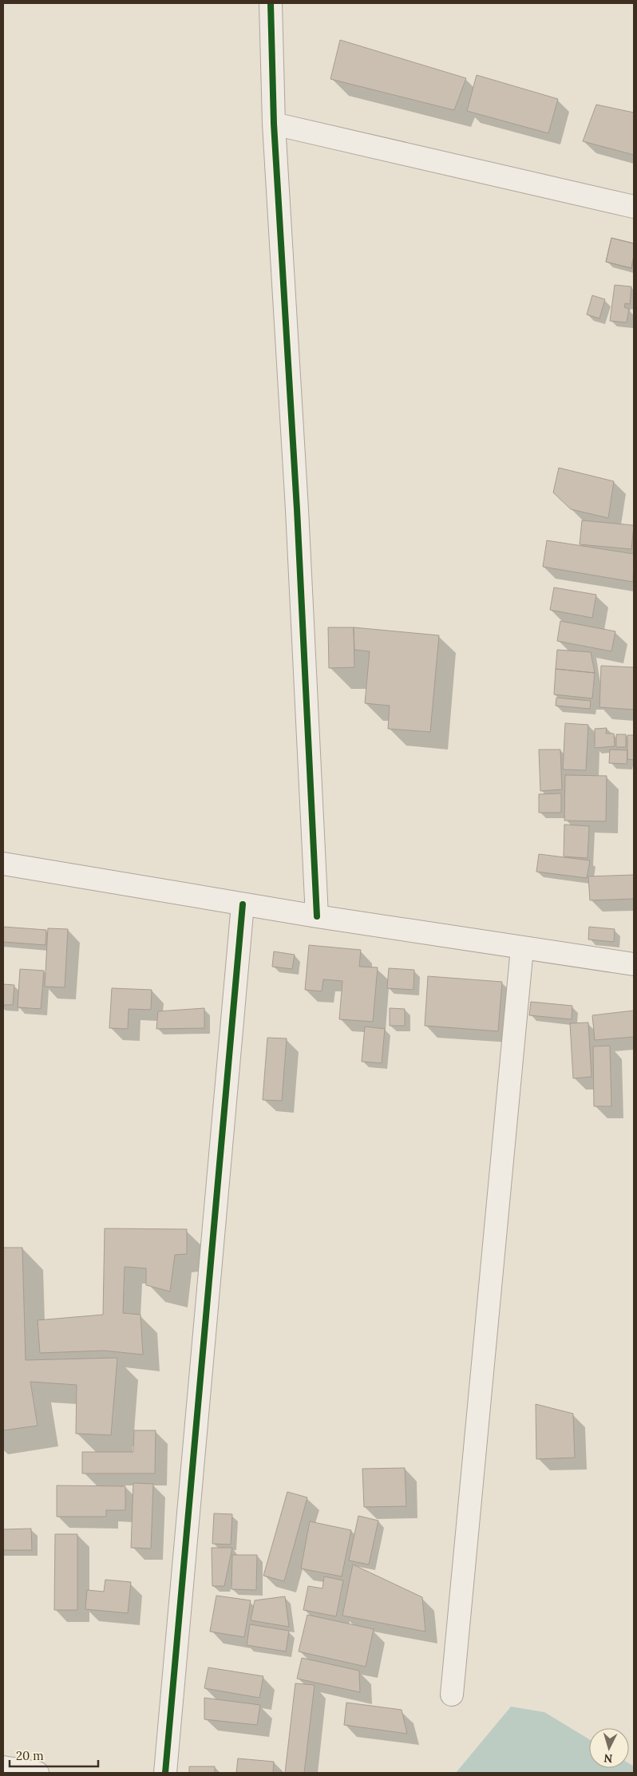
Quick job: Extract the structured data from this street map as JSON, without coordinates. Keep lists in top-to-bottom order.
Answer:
{
  "scale_bar": "20 m",
  "north": "bottom"
}
